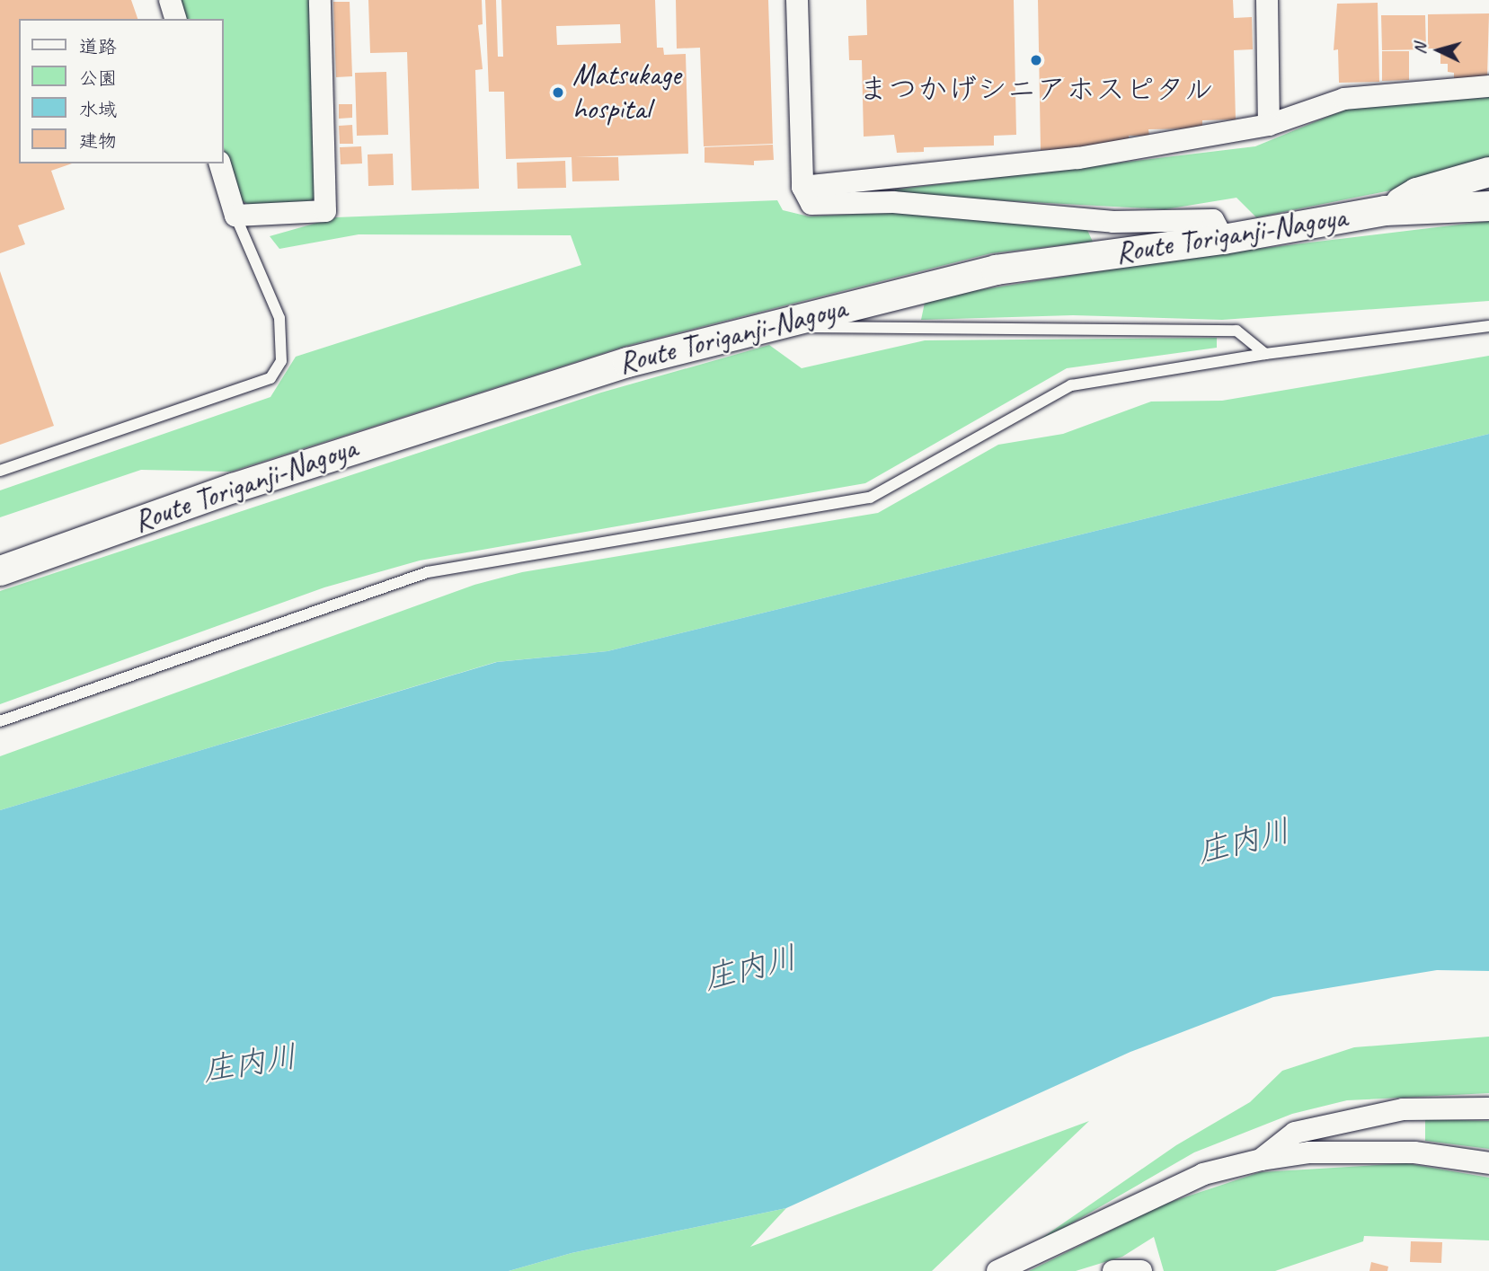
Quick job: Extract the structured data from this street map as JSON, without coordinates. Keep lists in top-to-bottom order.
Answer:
{
  "streets": {
    "main road": ["Route Toriganji-Nagoya"]
  },
  "water": ["庄内川"],
  "places": ["まつかげシニアホスピタル", "Matsukage hospital"],
  "legend": [
    "道路",
    "公園",
    "水域",
    "建物"
  ],
  "north": "left"
}
